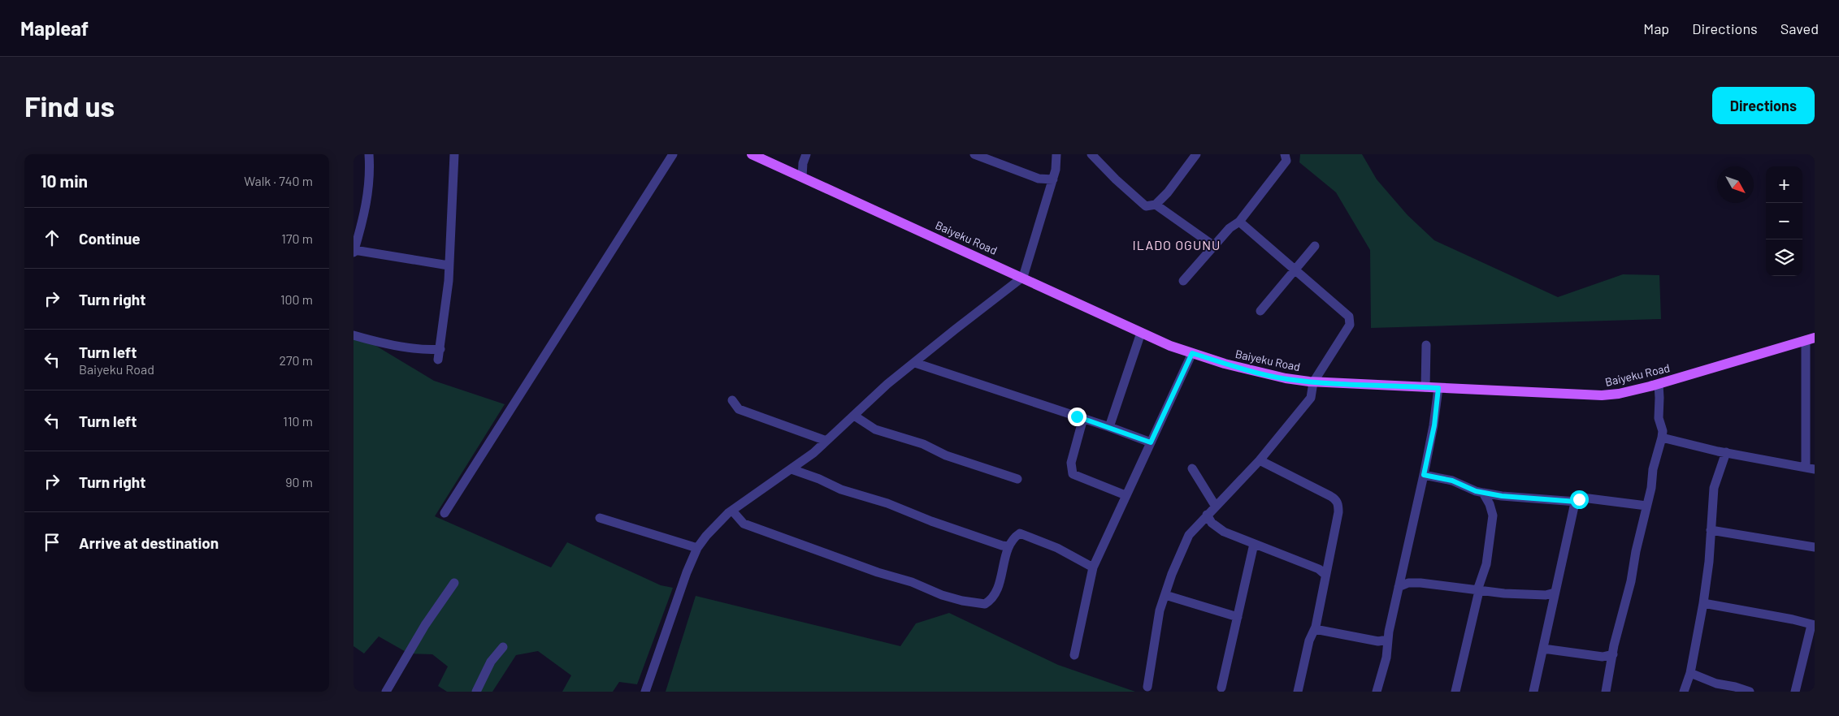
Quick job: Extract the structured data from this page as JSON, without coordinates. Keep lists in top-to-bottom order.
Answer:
{
  "streets": {
    "main road": ["Baiyeku Road"]
  },
  "districts": ["ILADO OGUNU"],
  "north": "bottom right",
  "page": {
    "header": "Mapleaf",
    "nav": ["Map", "Directions", "Saved"],
    "buttons": "Directions",
    "title": "Find us",
    "heading": ["10 min", "Walk · 740 m"],
    "map_buttons": ["+", "−"],
    "list": [
      ["Continue", "170 m"],
      ["Turn right", "100 m"],
      ["Turn left", "Baiyeku Road", "270 m"],
      ["Turn left", "110 m"],
      ["Turn right", "90 m"],
      "Arrive at destination"
    ]
  }
}
